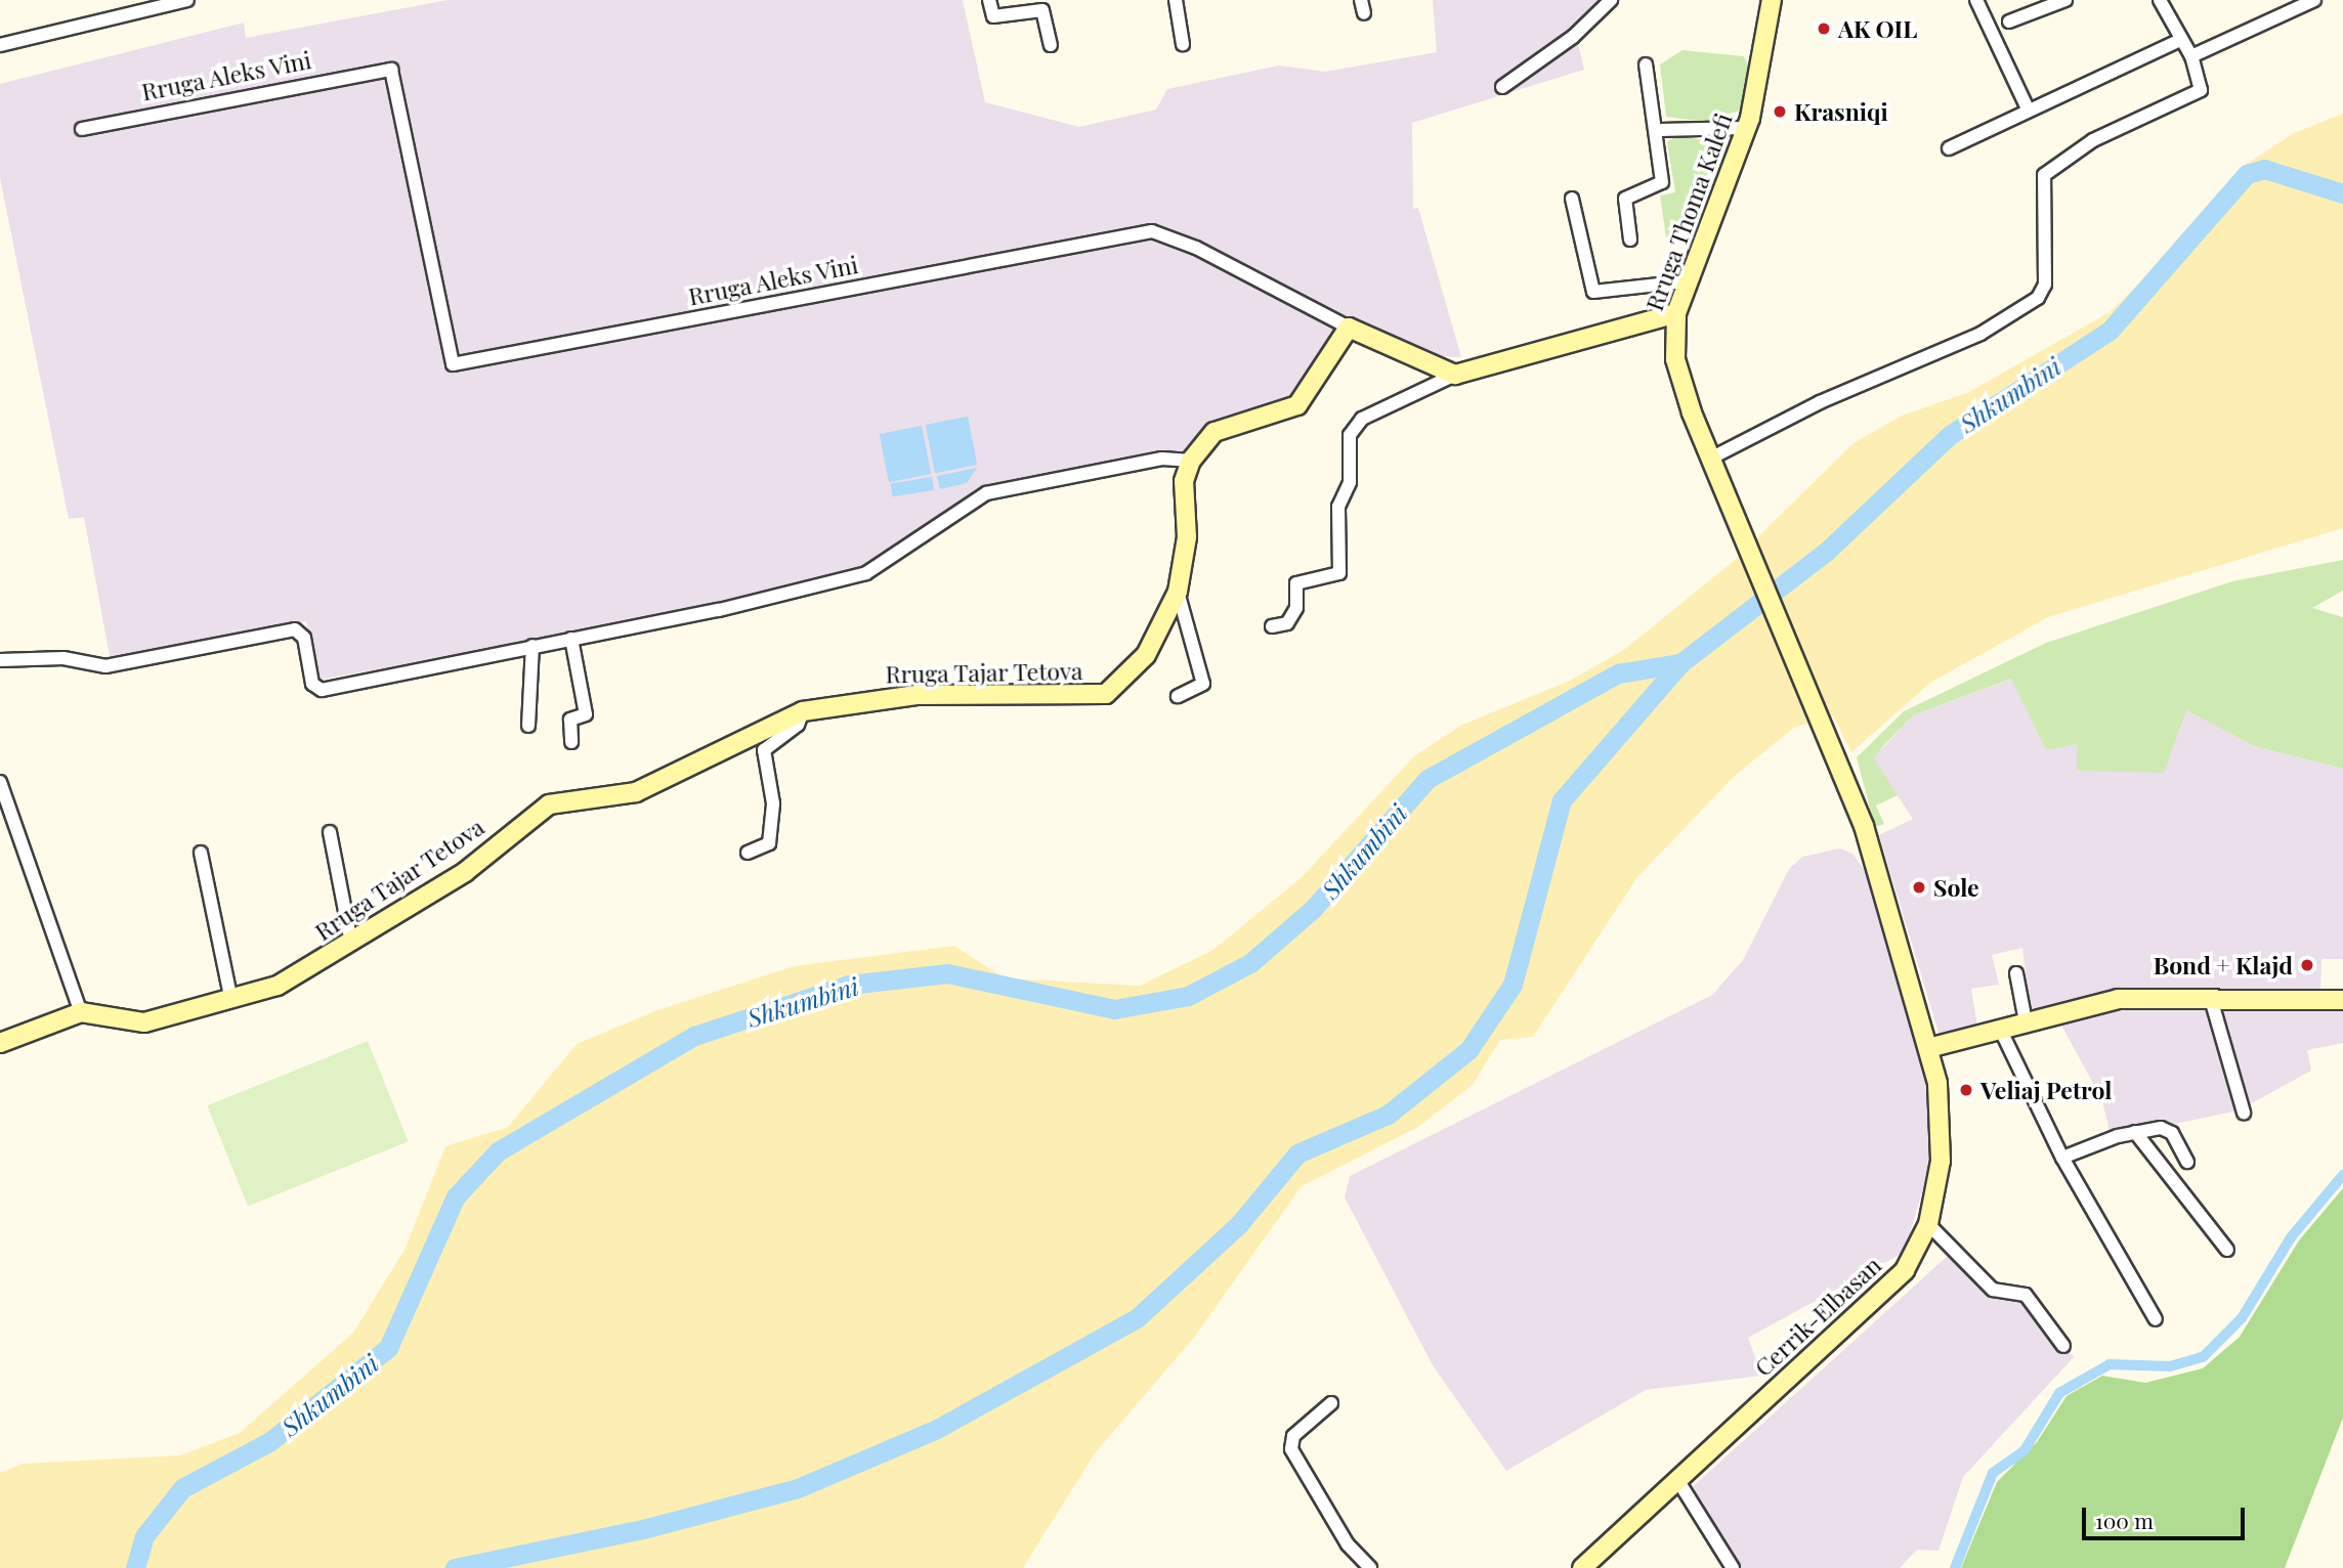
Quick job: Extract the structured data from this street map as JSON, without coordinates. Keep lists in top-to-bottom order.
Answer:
{
  "streets": {
    "main road": [
      "Rruga Aleks Vini",
      "Rruga Thoma Kalefi",
      "Rruga Tajar Tetova",
      "Cerrik-Elbasan"
    ]
  },
  "crossings": [
    ["Rruga Aleks Vini", "Rruga Tajar Tetova"],
    ["Rruga Thoma Kalefi", "Cerrik-Elbasan"]
  ],
  "water": ["Shkumbini"],
  "places": [
    "AK OIL",
    "Krasniqi",
    "Sole",
    "Bond + Klajd",
    "Veliaj Petrol"
  ],
  "scale_bar": "100 m"
}
